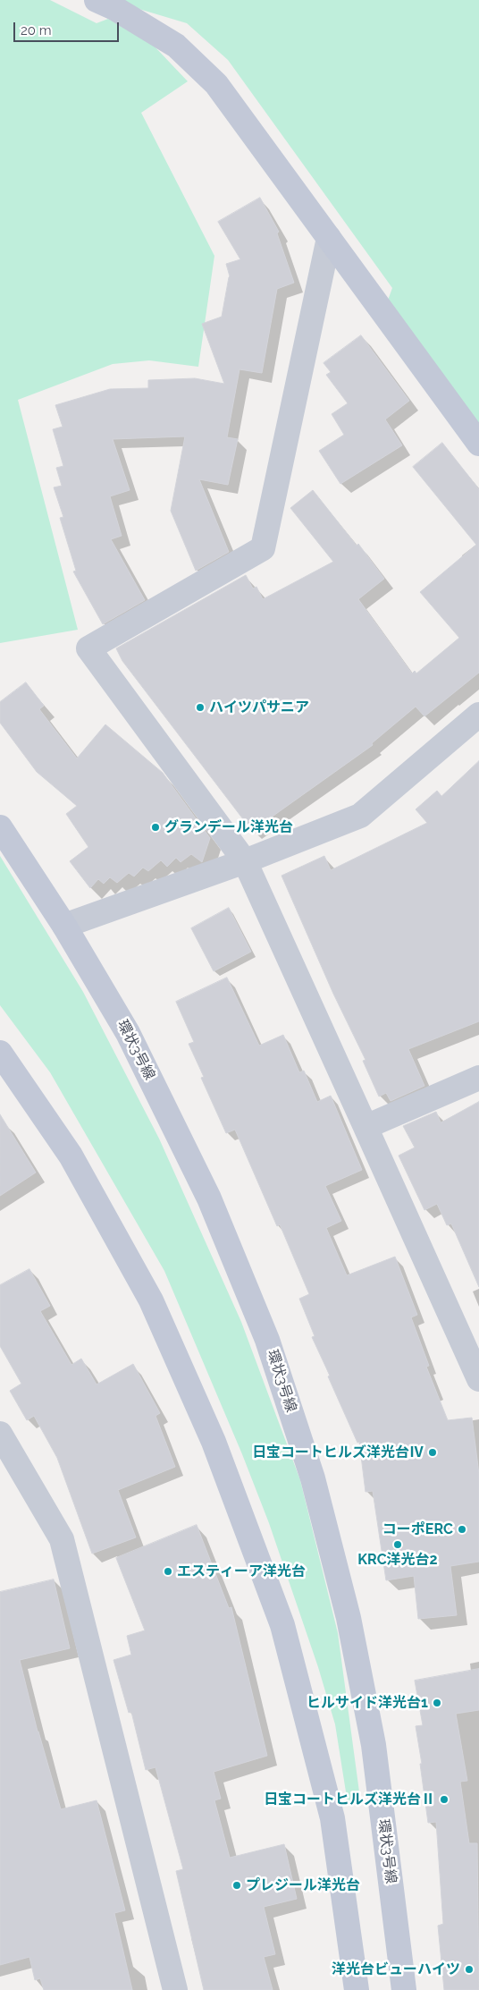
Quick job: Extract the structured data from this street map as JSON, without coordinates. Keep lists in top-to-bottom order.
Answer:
{
  "streets": {
    "street": ["環状3号線"]
  },
  "places": [
    "ハイツパサニア",
    "グランデール洋光台",
    "日宝コートヒルズ洋光台Ⅳ",
    "コーポERC",
    "KRC洋光台2",
    "エスティーア洋光台",
    "ヒルサイド洋光台1",
    "日宝コートヒルズ洋光台Ⅱ",
    "プレジール洋光台",
    "洋光台ビューハイツ"
  ],
  "scale_bar": "20 m"
}
